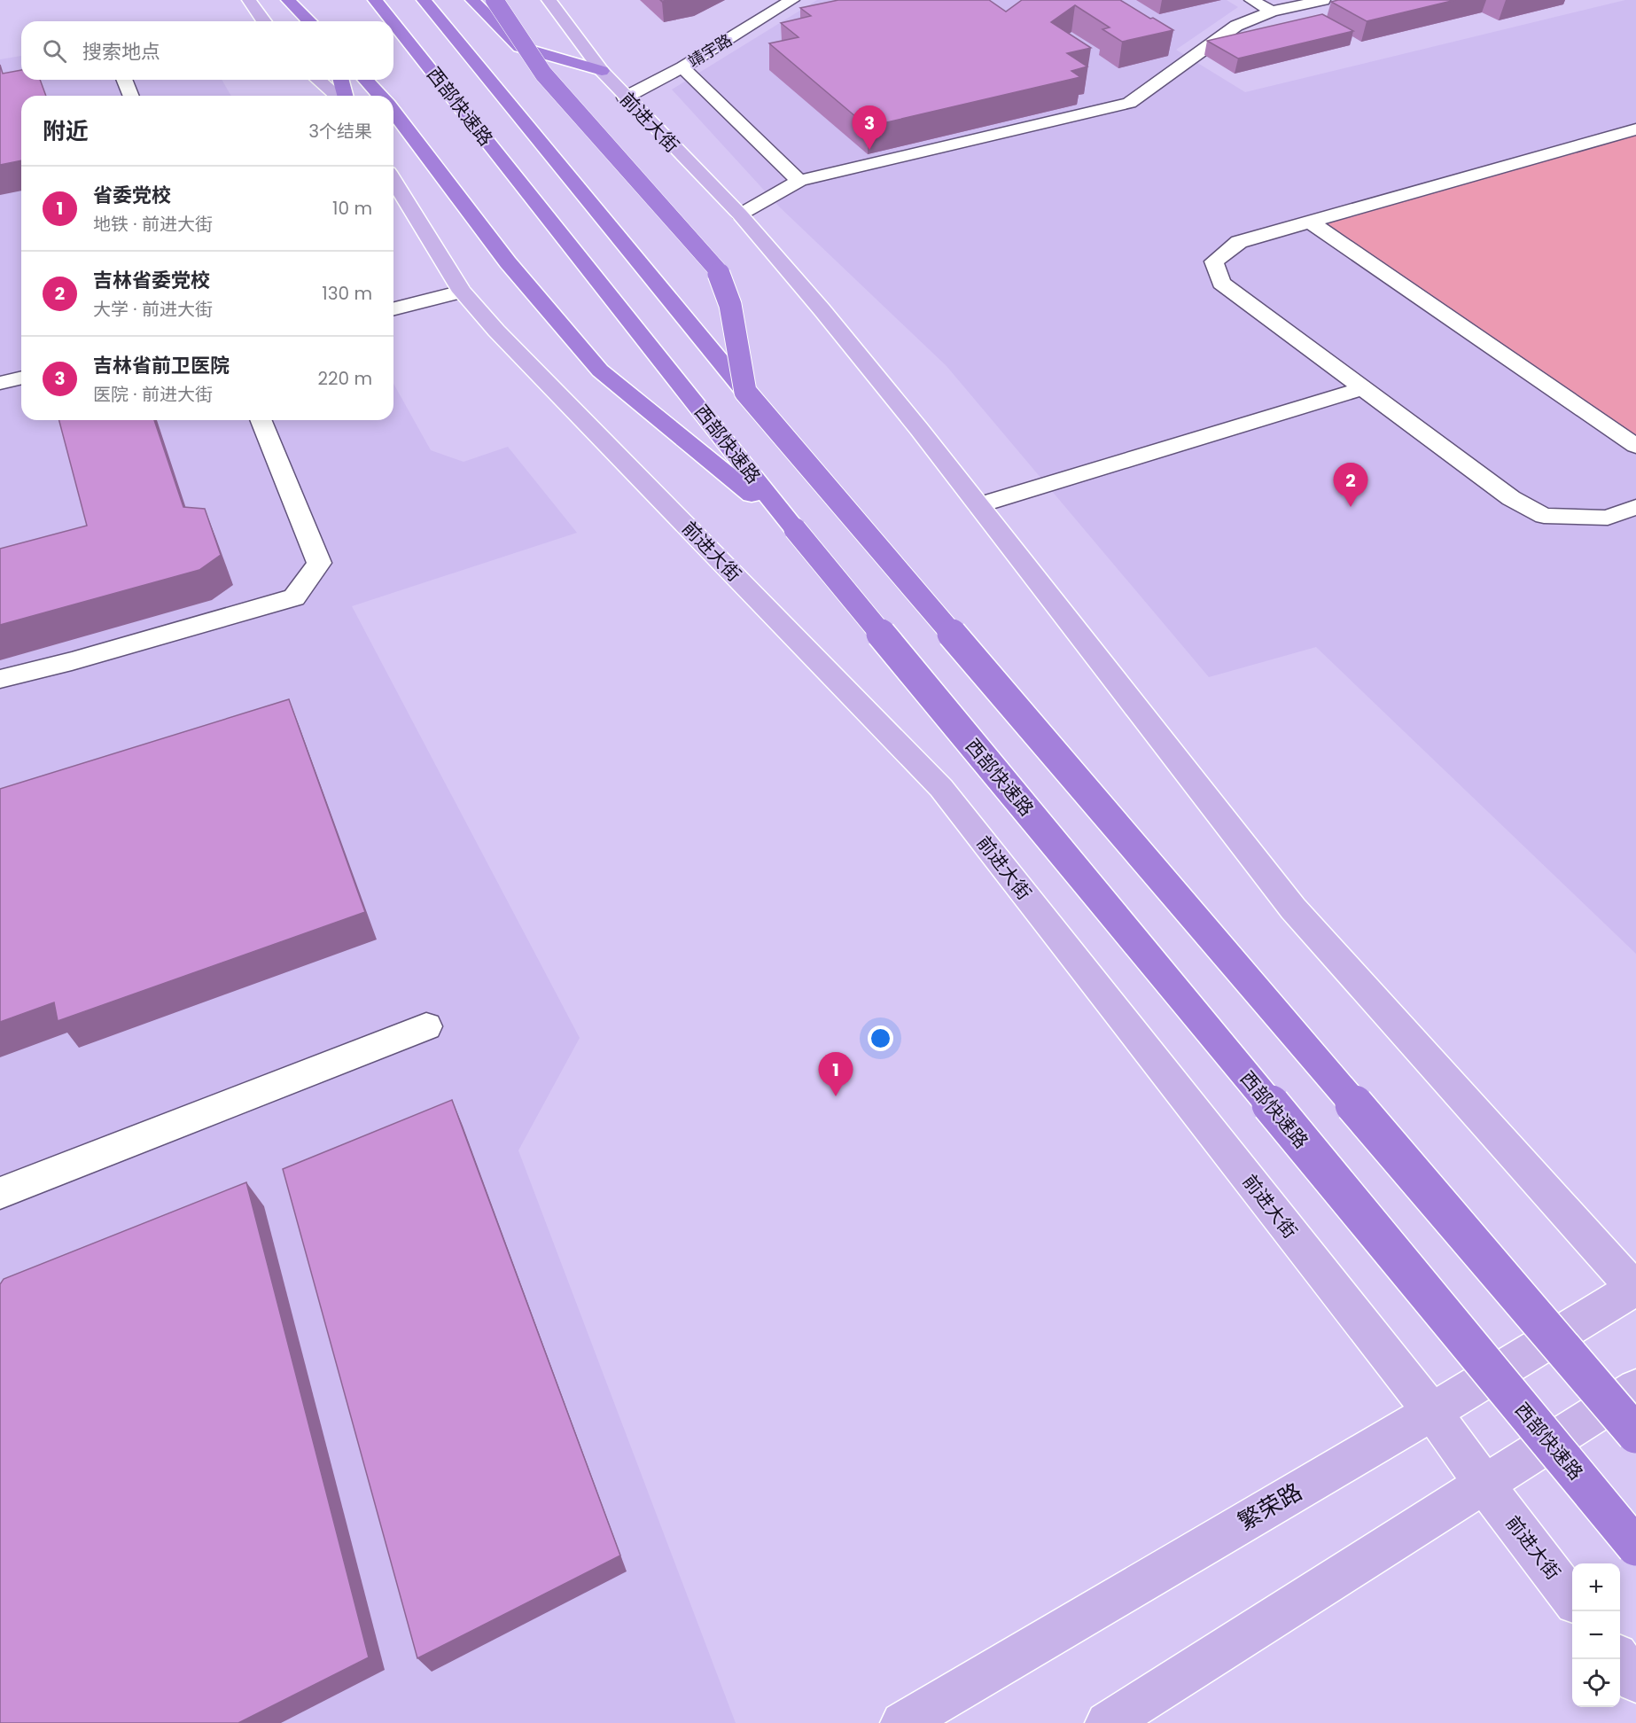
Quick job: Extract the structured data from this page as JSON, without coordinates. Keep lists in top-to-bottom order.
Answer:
{
  "streets": {
    "highway": ["西部快速路"],
    "main road": ["前进大街", "繁荣路"],
    "street": ["靖宇路"]
  },
  "crossings": [
    ["靖宇路", "前进大街"],
    ["前进大街", "繁荣路"]
  ],
  "page": {
    "search": "搜索地点",
    "heading": ["附近", "3个结果"],
    "pins": ["3", "2", "1"],
    "list": [
      {
        "mark": "1",
        "name": "省委党校",
        "note": "地铁 · 前进大街",
        "value": "10 m"
      },
      {
        "mark": "2",
        "name": "吉林省委党校",
        "note": "大学 · 前进大街",
        "value": "130 m"
      },
      {
        "mark": "3",
        "name": "吉林省前卫医院",
        "note": "医院 · 前进大街",
        "value": "220 m"
      }
    ],
    "map_buttons": ["+", "−"]
  }
}
